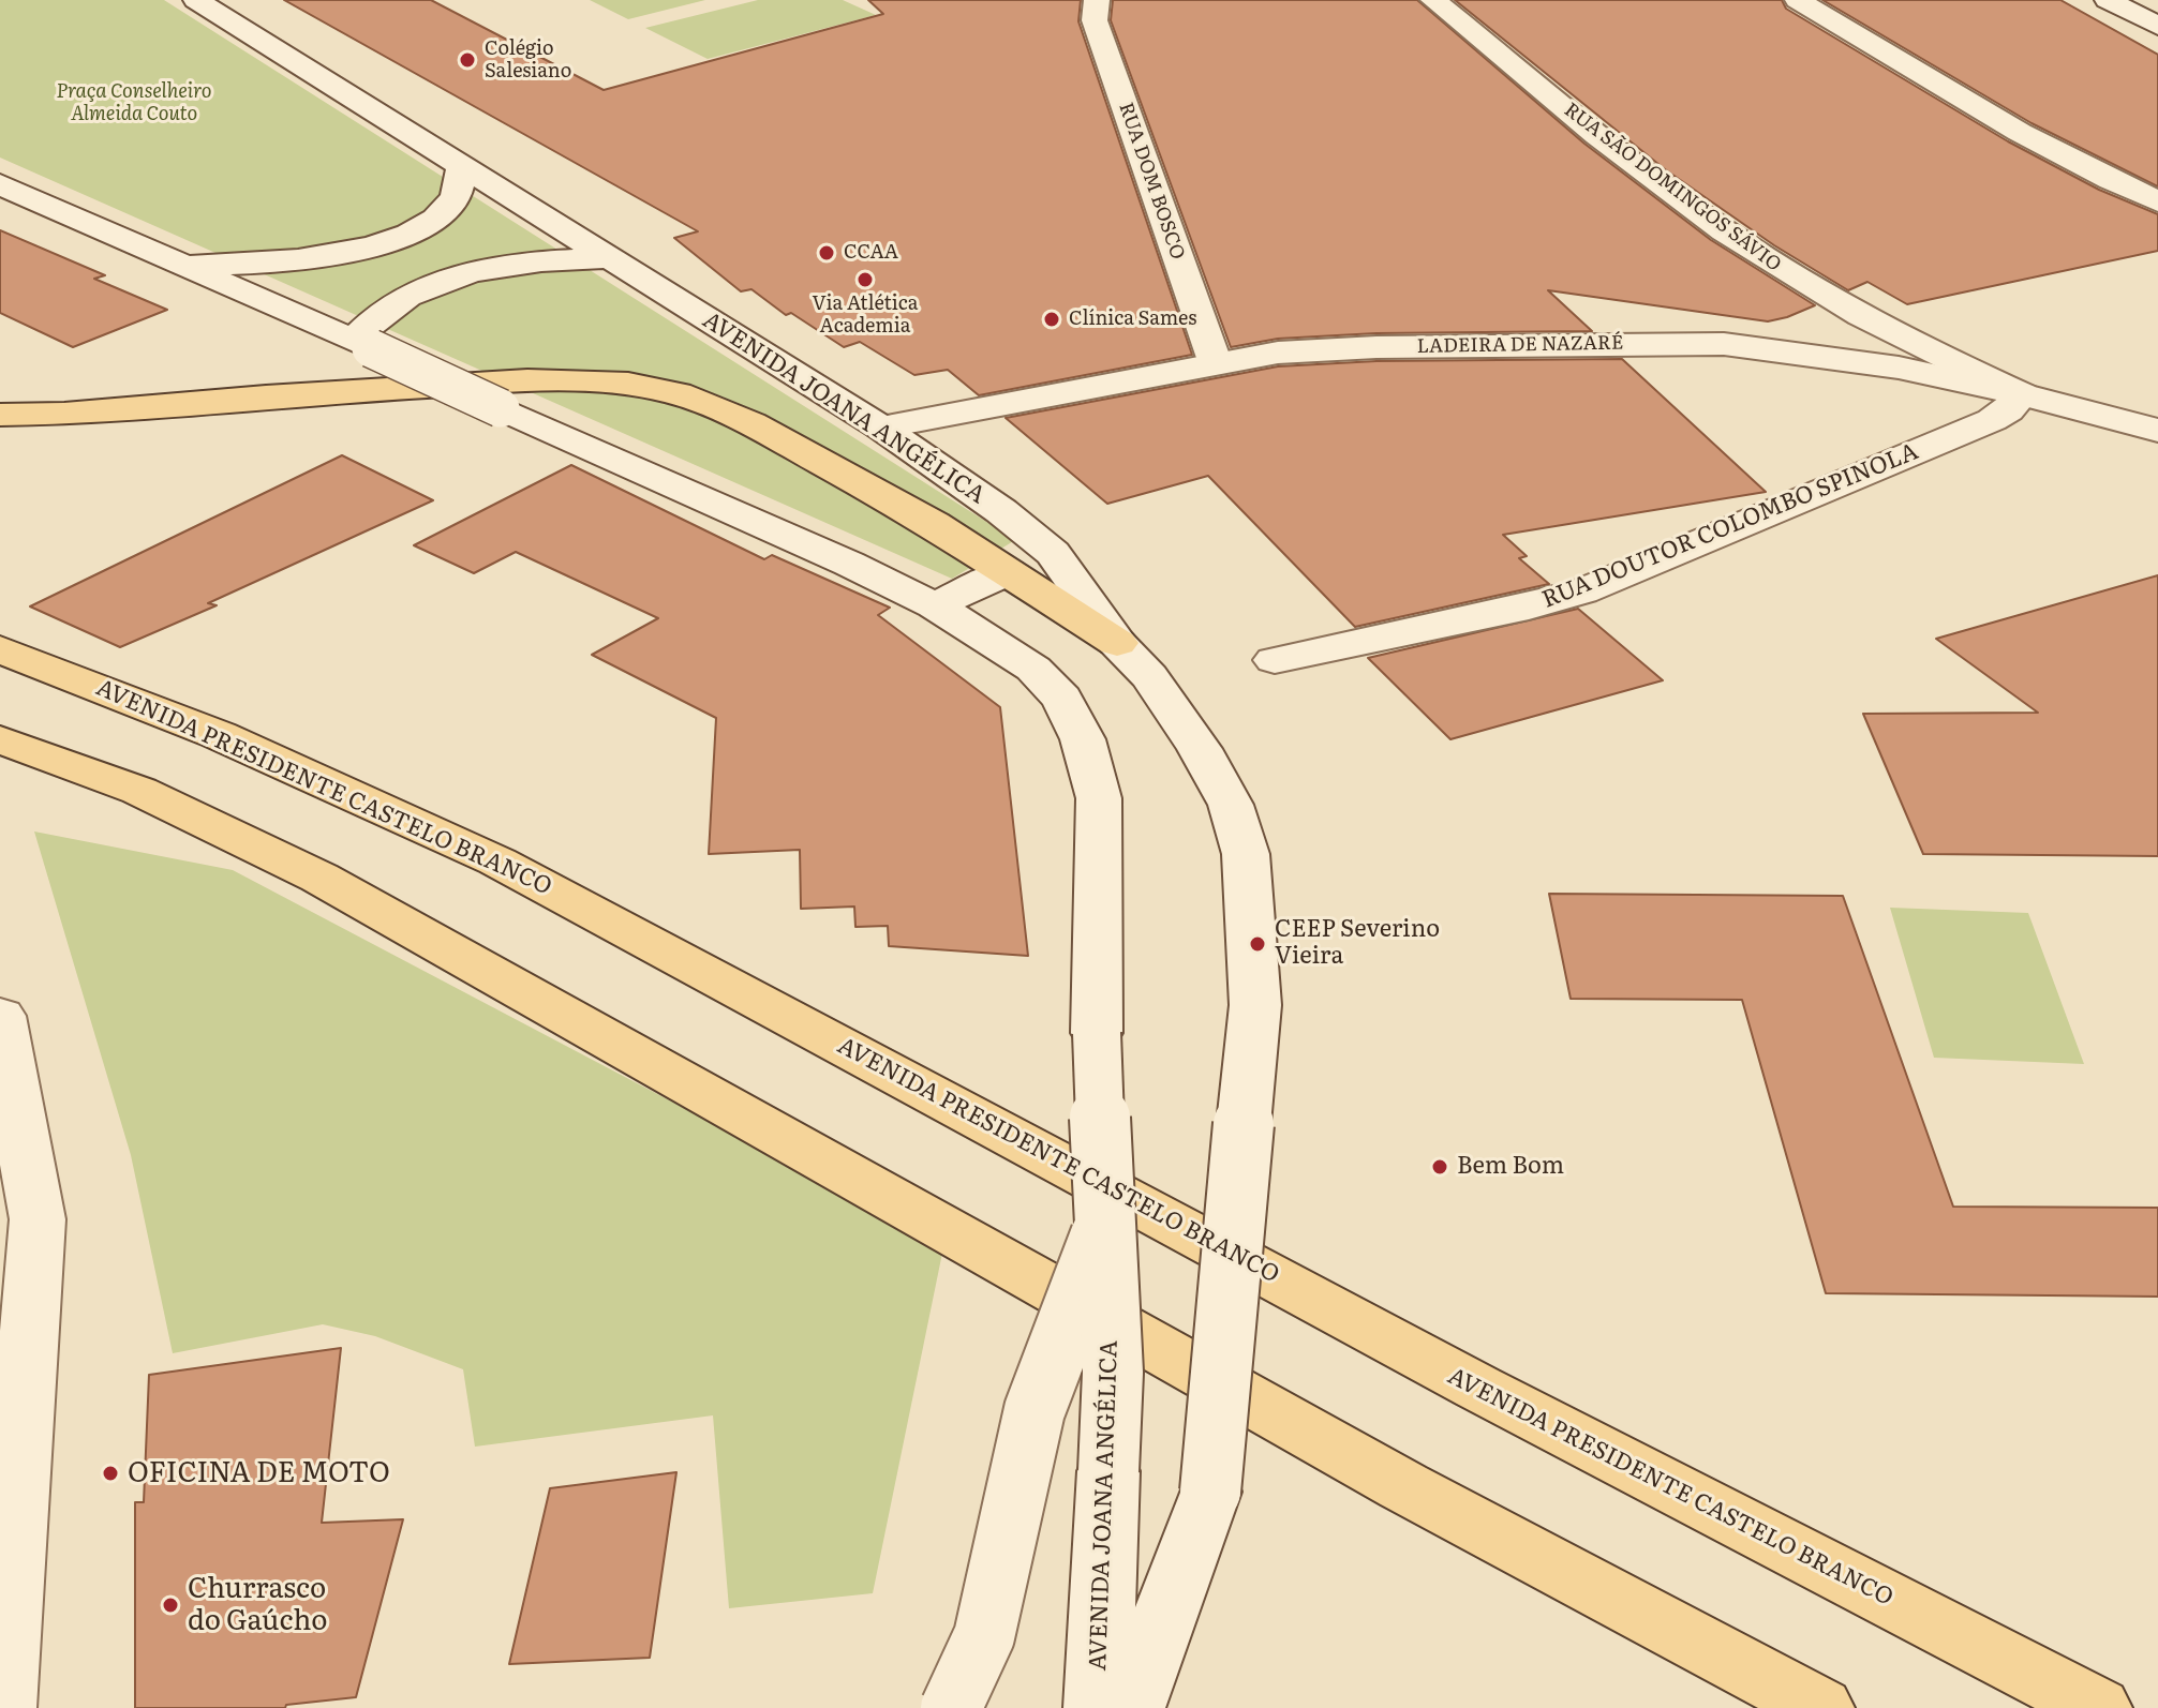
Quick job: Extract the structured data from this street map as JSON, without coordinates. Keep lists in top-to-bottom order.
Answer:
{
  "streets": {
    "main road": [
      "RUA DOM BOSCO",
      "RUA SÃO DOMINGOS SÁVIO",
      "LADEIRA DE NAZARÉ",
      "AVENIDA JOANA ANGÉLICA",
      "RUA DOUTOR COLOMBO SPINOLA",
      "AVENIDA PRESIDENTE CASTELO BRANCO"
    ]
  },
  "crossings": [
    ["RUA DOM BOSCO", "LADEIRA DE NAZARÉ"],
    ["RUA SÃO DOMINGOS SÁVIO", "LADEIRA DE NAZARÉ"],
    ["RUA SÃO DOMINGOS SÁVIO", "RUA DOUTOR COLOMBO SPINOLA"],
    ["LADEIRA DE NAZARÉ", "AVENIDA JOANA ANGÉLICA"],
    ["LADEIRA DE NAZARÉ", "RUA DOUTOR COLOMBO SPINOLA"]
  ],
  "parks": ["Praça Conselheiro Almeida Couto"],
  "places": [
    "Colégio Salesiano",
    "CCAA",
    "Via Atlética Academia",
    "Clínica Sames",
    "CEEP Severino Vieira",
    "Bem Bom",
    "OFICINA DE MOTO",
    "Churrasco do Gaúcho"
  ]
}
